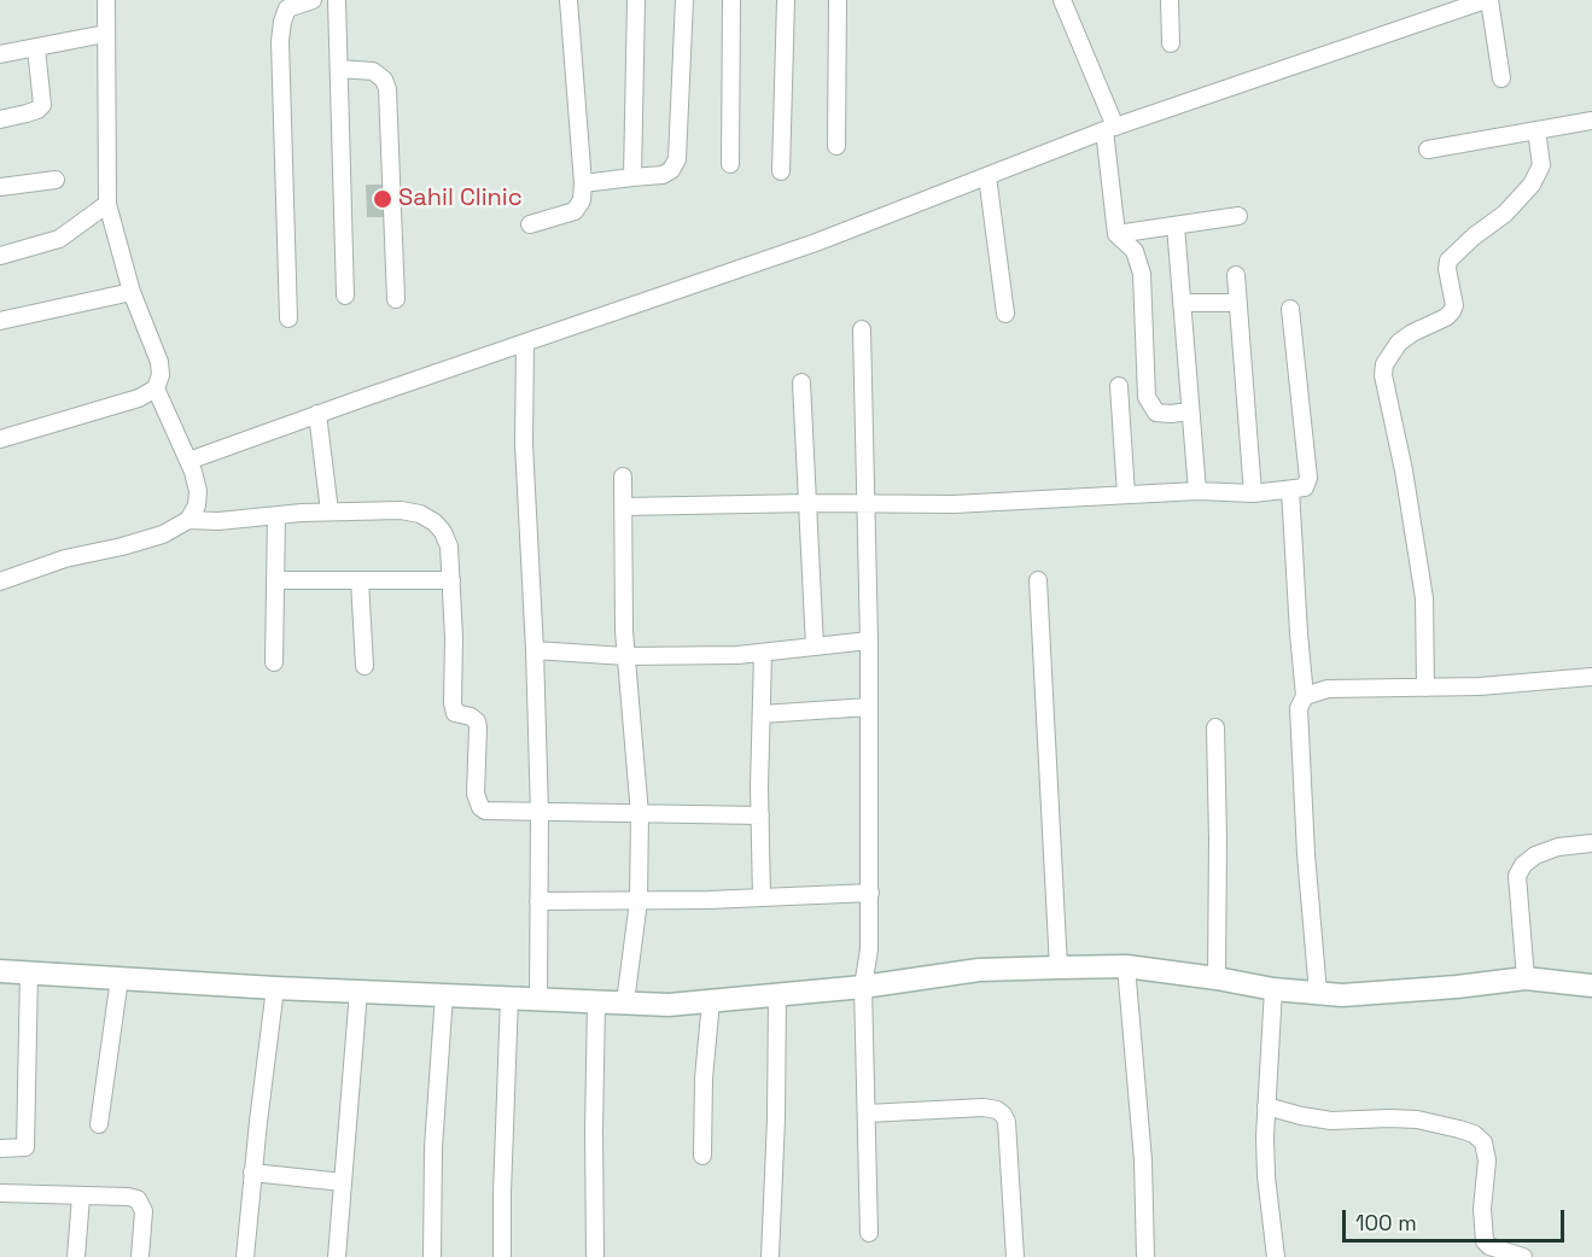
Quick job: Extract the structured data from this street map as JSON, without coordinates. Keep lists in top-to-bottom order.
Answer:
{
  "places": ["Sahil Clinic"],
  "scale_bar": "100 m"
}
